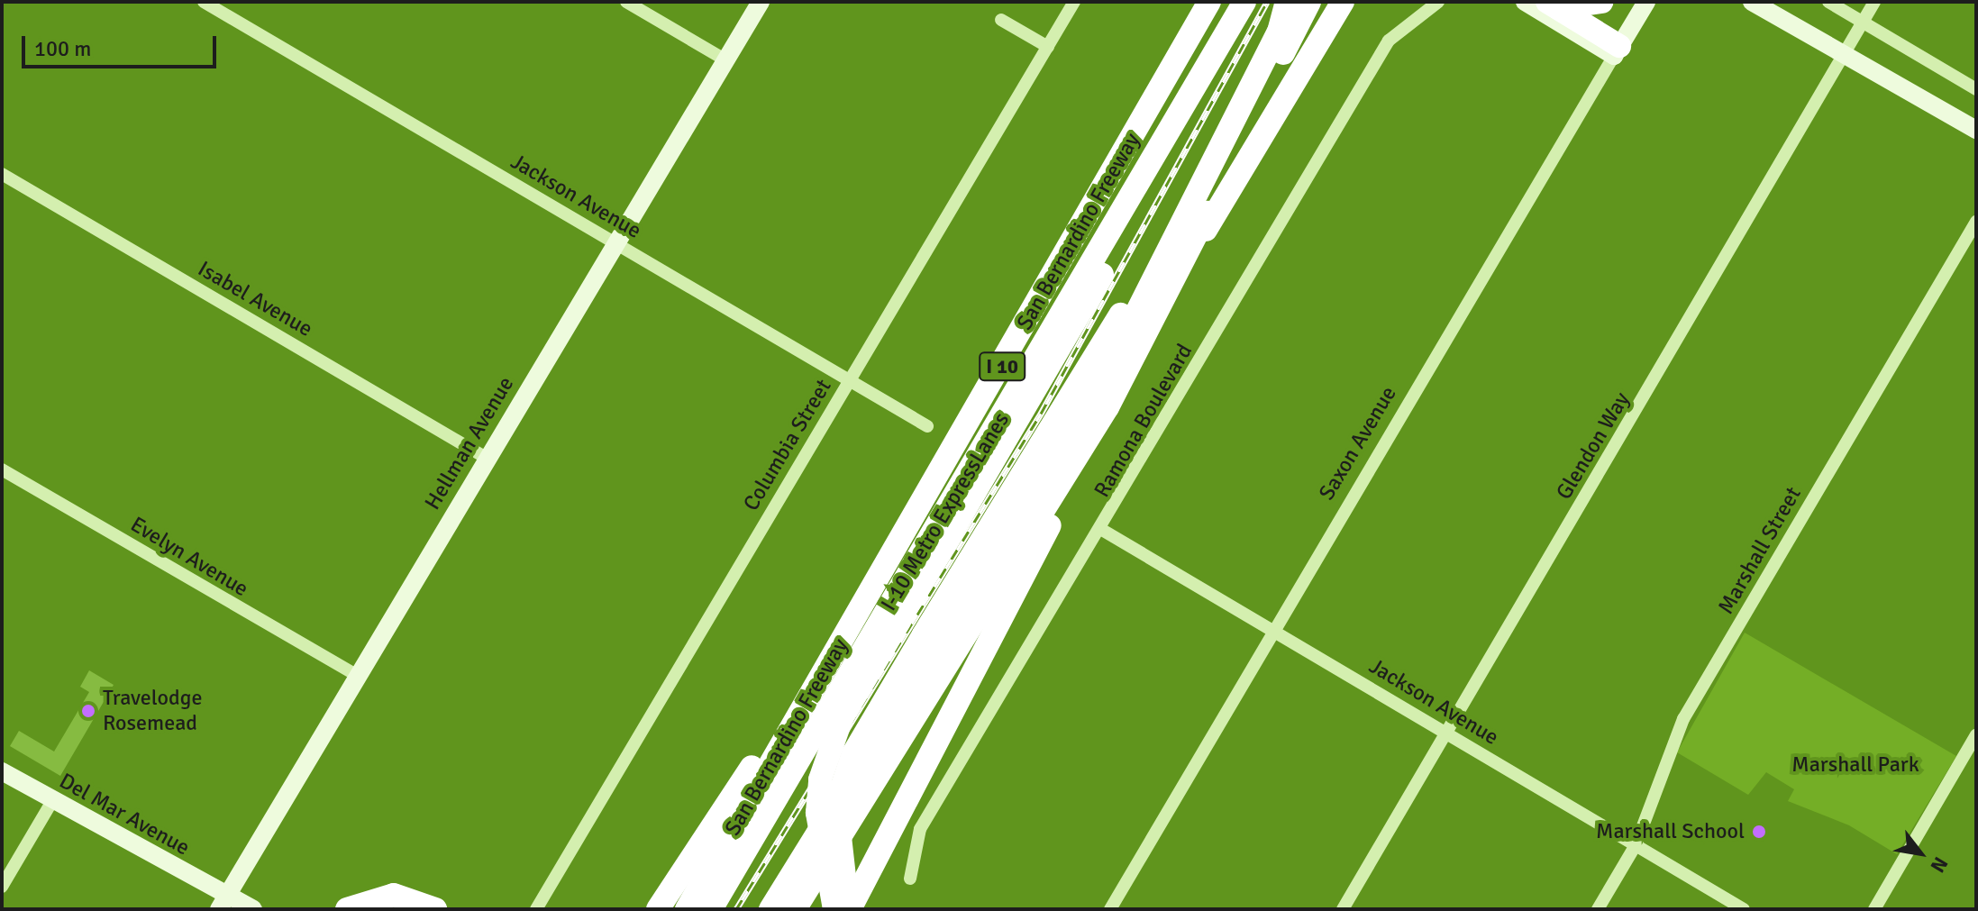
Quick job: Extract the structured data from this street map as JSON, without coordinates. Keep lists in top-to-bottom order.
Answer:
{
  "streets": {
    "highway": ["San Bernardino Freeway", "I 10", "I-10 Metro ExpressLanes"],
    "street": [
      "Jackson Avenue",
      "Isabel Avenue",
      "Ramona Boulevard",
      "Hellman Avenue",
      "Saxon Avenue",
      "Columbia Street",
      "Glendon Way",
      "Marshall Street",
      "Evelyn Avenue",
      "Del Mar Avenue"
    ]
  },
  "crossings": [
    ["Jackson Avenue", "Ramona Boulevard"],
    ["Jackson Avenue", "Hellman Avenue"],
    ["Jackson Avenue", "Saxon Avenue"],
    ["Jackson Avenue", "Columbia Street"],
    ["Jackson Avenue", "Glendon Way"],
    ["Jackson Avenue", "Marshall Street"],
    ["Isabel Avenue", "Hellman Avenue"],
    ["Hellman Avenue", "Evelyn Avenue"],
    ["Hellman Avenue", "Del Mar Avenue"]
  ],
  "parks": ["Marshall Park"],
  "places": ["Travelodge Rosemead", "Marshall School"],
  "scale_bar": "100 m",
  "north": "bottom right"
}
